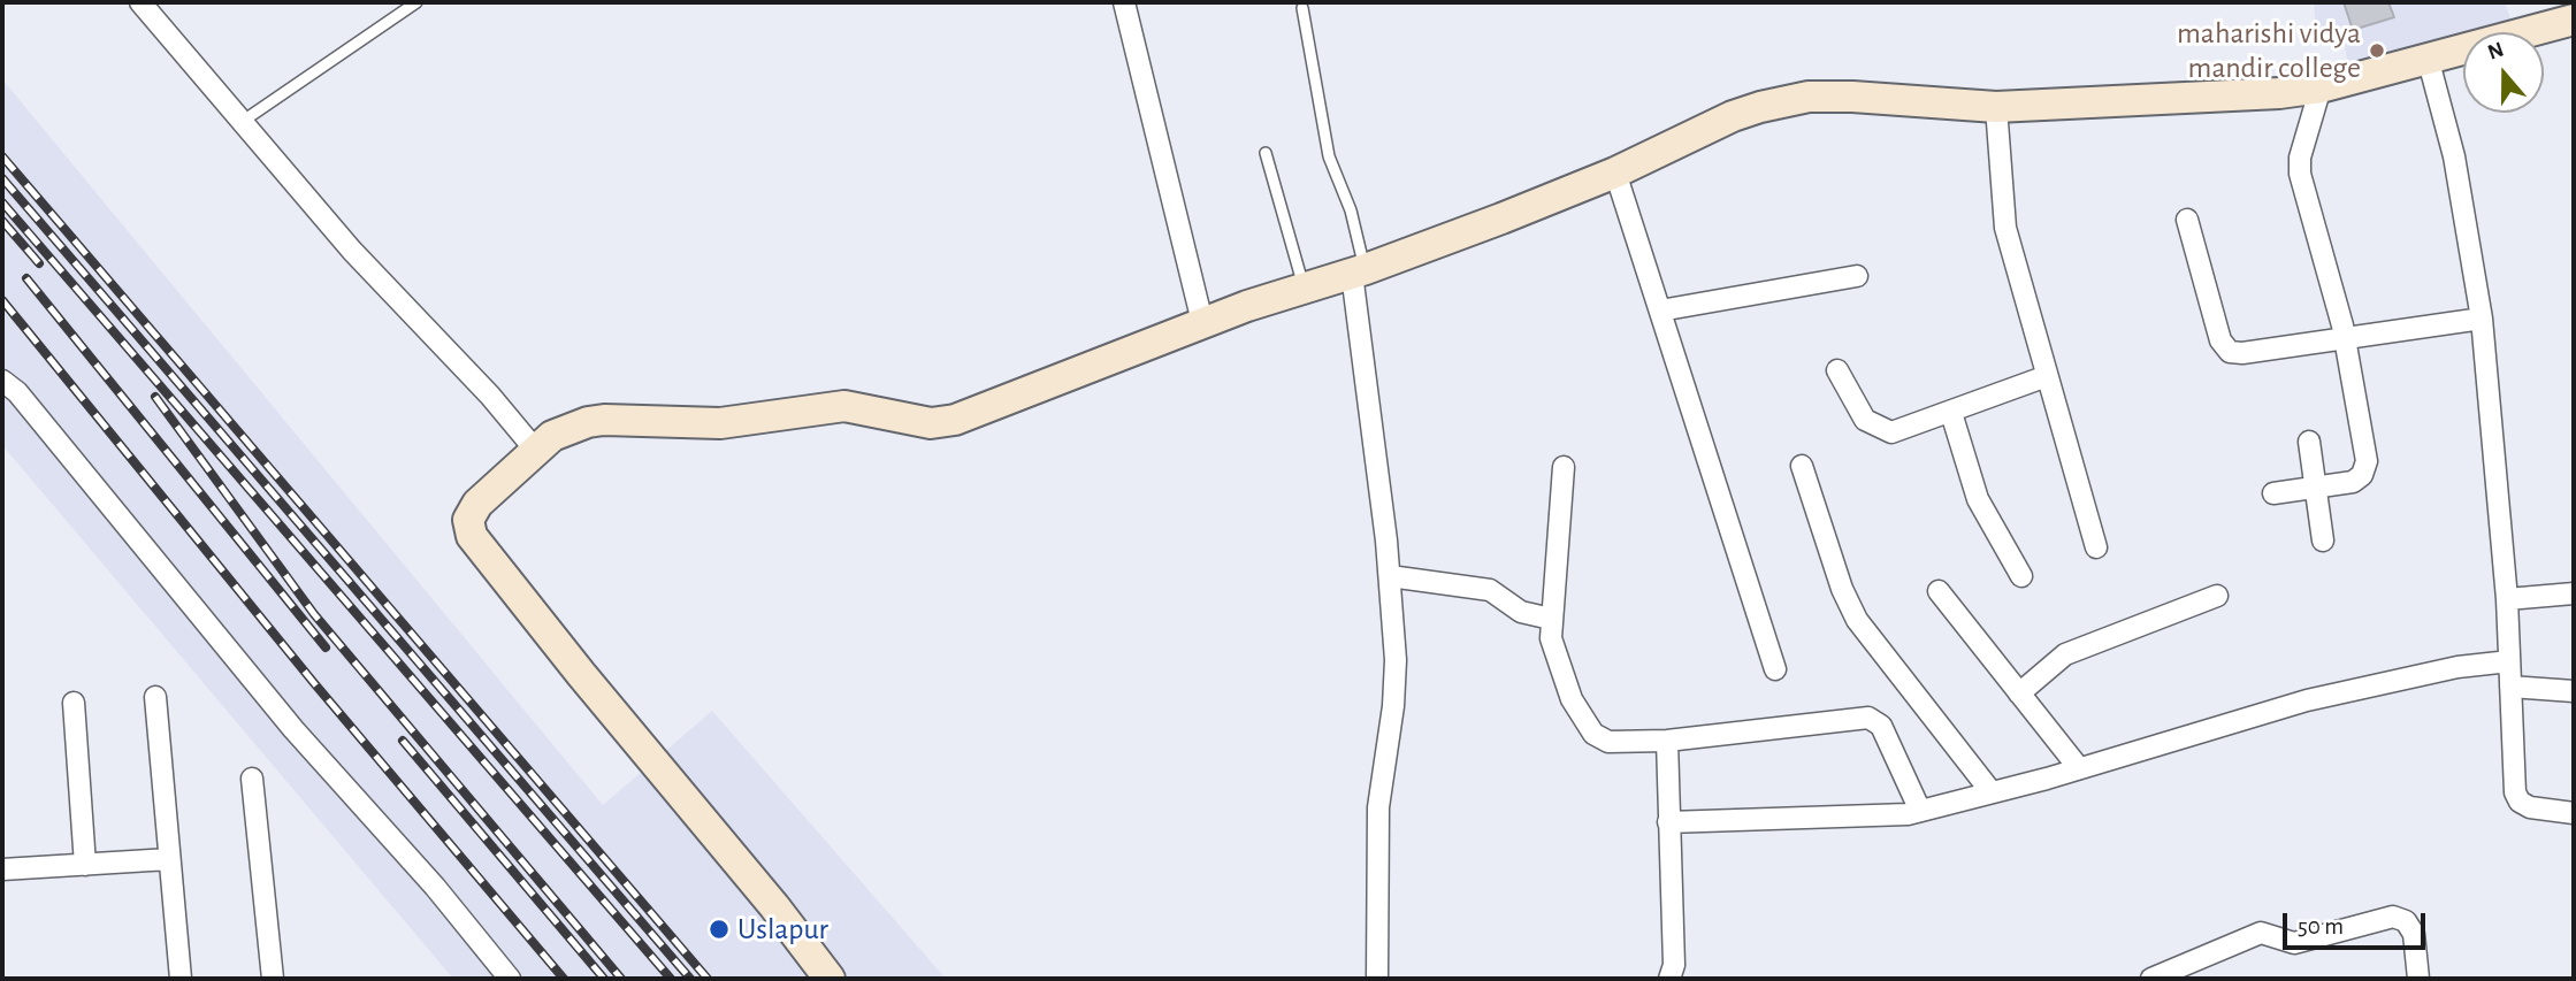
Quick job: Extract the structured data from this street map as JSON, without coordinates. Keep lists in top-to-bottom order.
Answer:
{
  "places": ["maharishi vidya mandir college", "Uslapur"],
  "scale_bar": "50 m",
  "north": "top"
}
